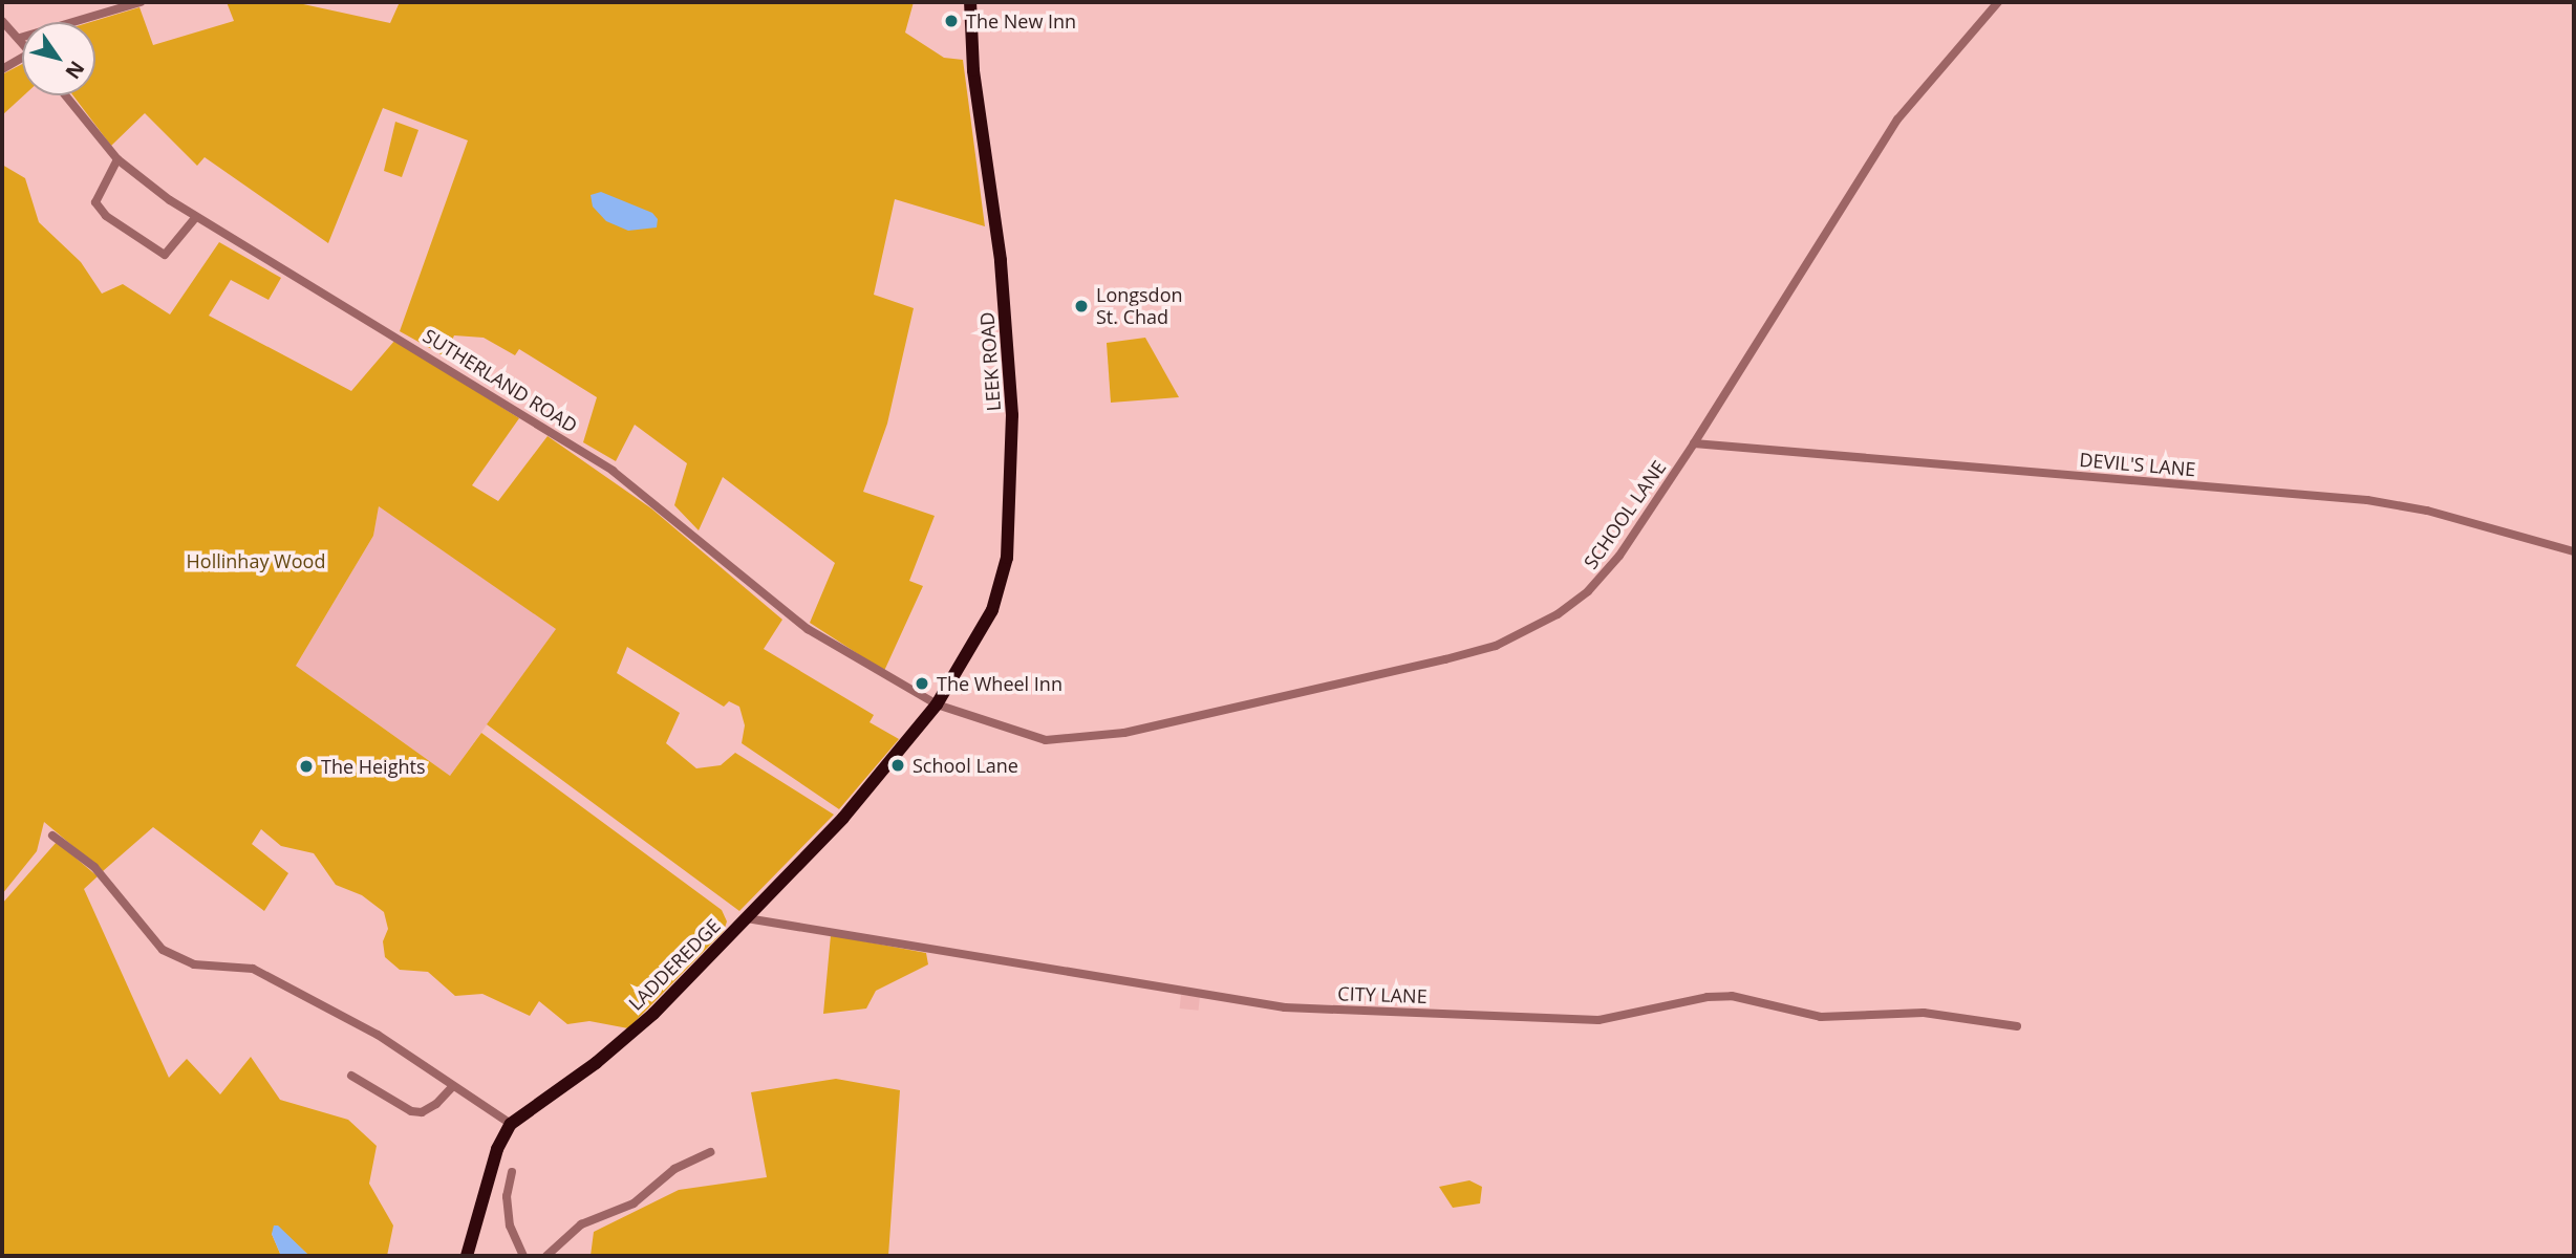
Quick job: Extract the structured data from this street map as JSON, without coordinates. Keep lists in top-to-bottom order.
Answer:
{
  "streets": {
    "highway": ["LEEK ROAD", "LADDEREDGE"],
    "street": [
      "SUTHERLAND ROAD",
      "DEVIL'S LANE",
      "SCHOOL LANE",
      "CITY LANE"
    ]
  },
  "crossings": [
    ["LEEK ROAD", "SUTHERLAND ROAD"],
    ["LEEK ROAD", "SCHOOL LANE"],
    ["LEEK ROAD", "LADDEREDGE"],
    ["SUTHERLAND ROAD", "SCHOOL LANE"],
    ["SUTHERLAND ROAD", "LADDEREDGE"],
    ["DEVIL'S LANE", "SCHOOL LANE"],
    ["SCHOOL LANE", "LADDEREDGE"],
    ["LADDEREDGE", "CITY LANE"]
  ],
  "parks": ["Hollinhay Wood"],
  "places": [
    "The New Inn",
    "Longsdon St. Chad",
    "The Wheel Inn",
    "School Lane",
    "The Heights"
  ],
  "north": "bottom right"
}
